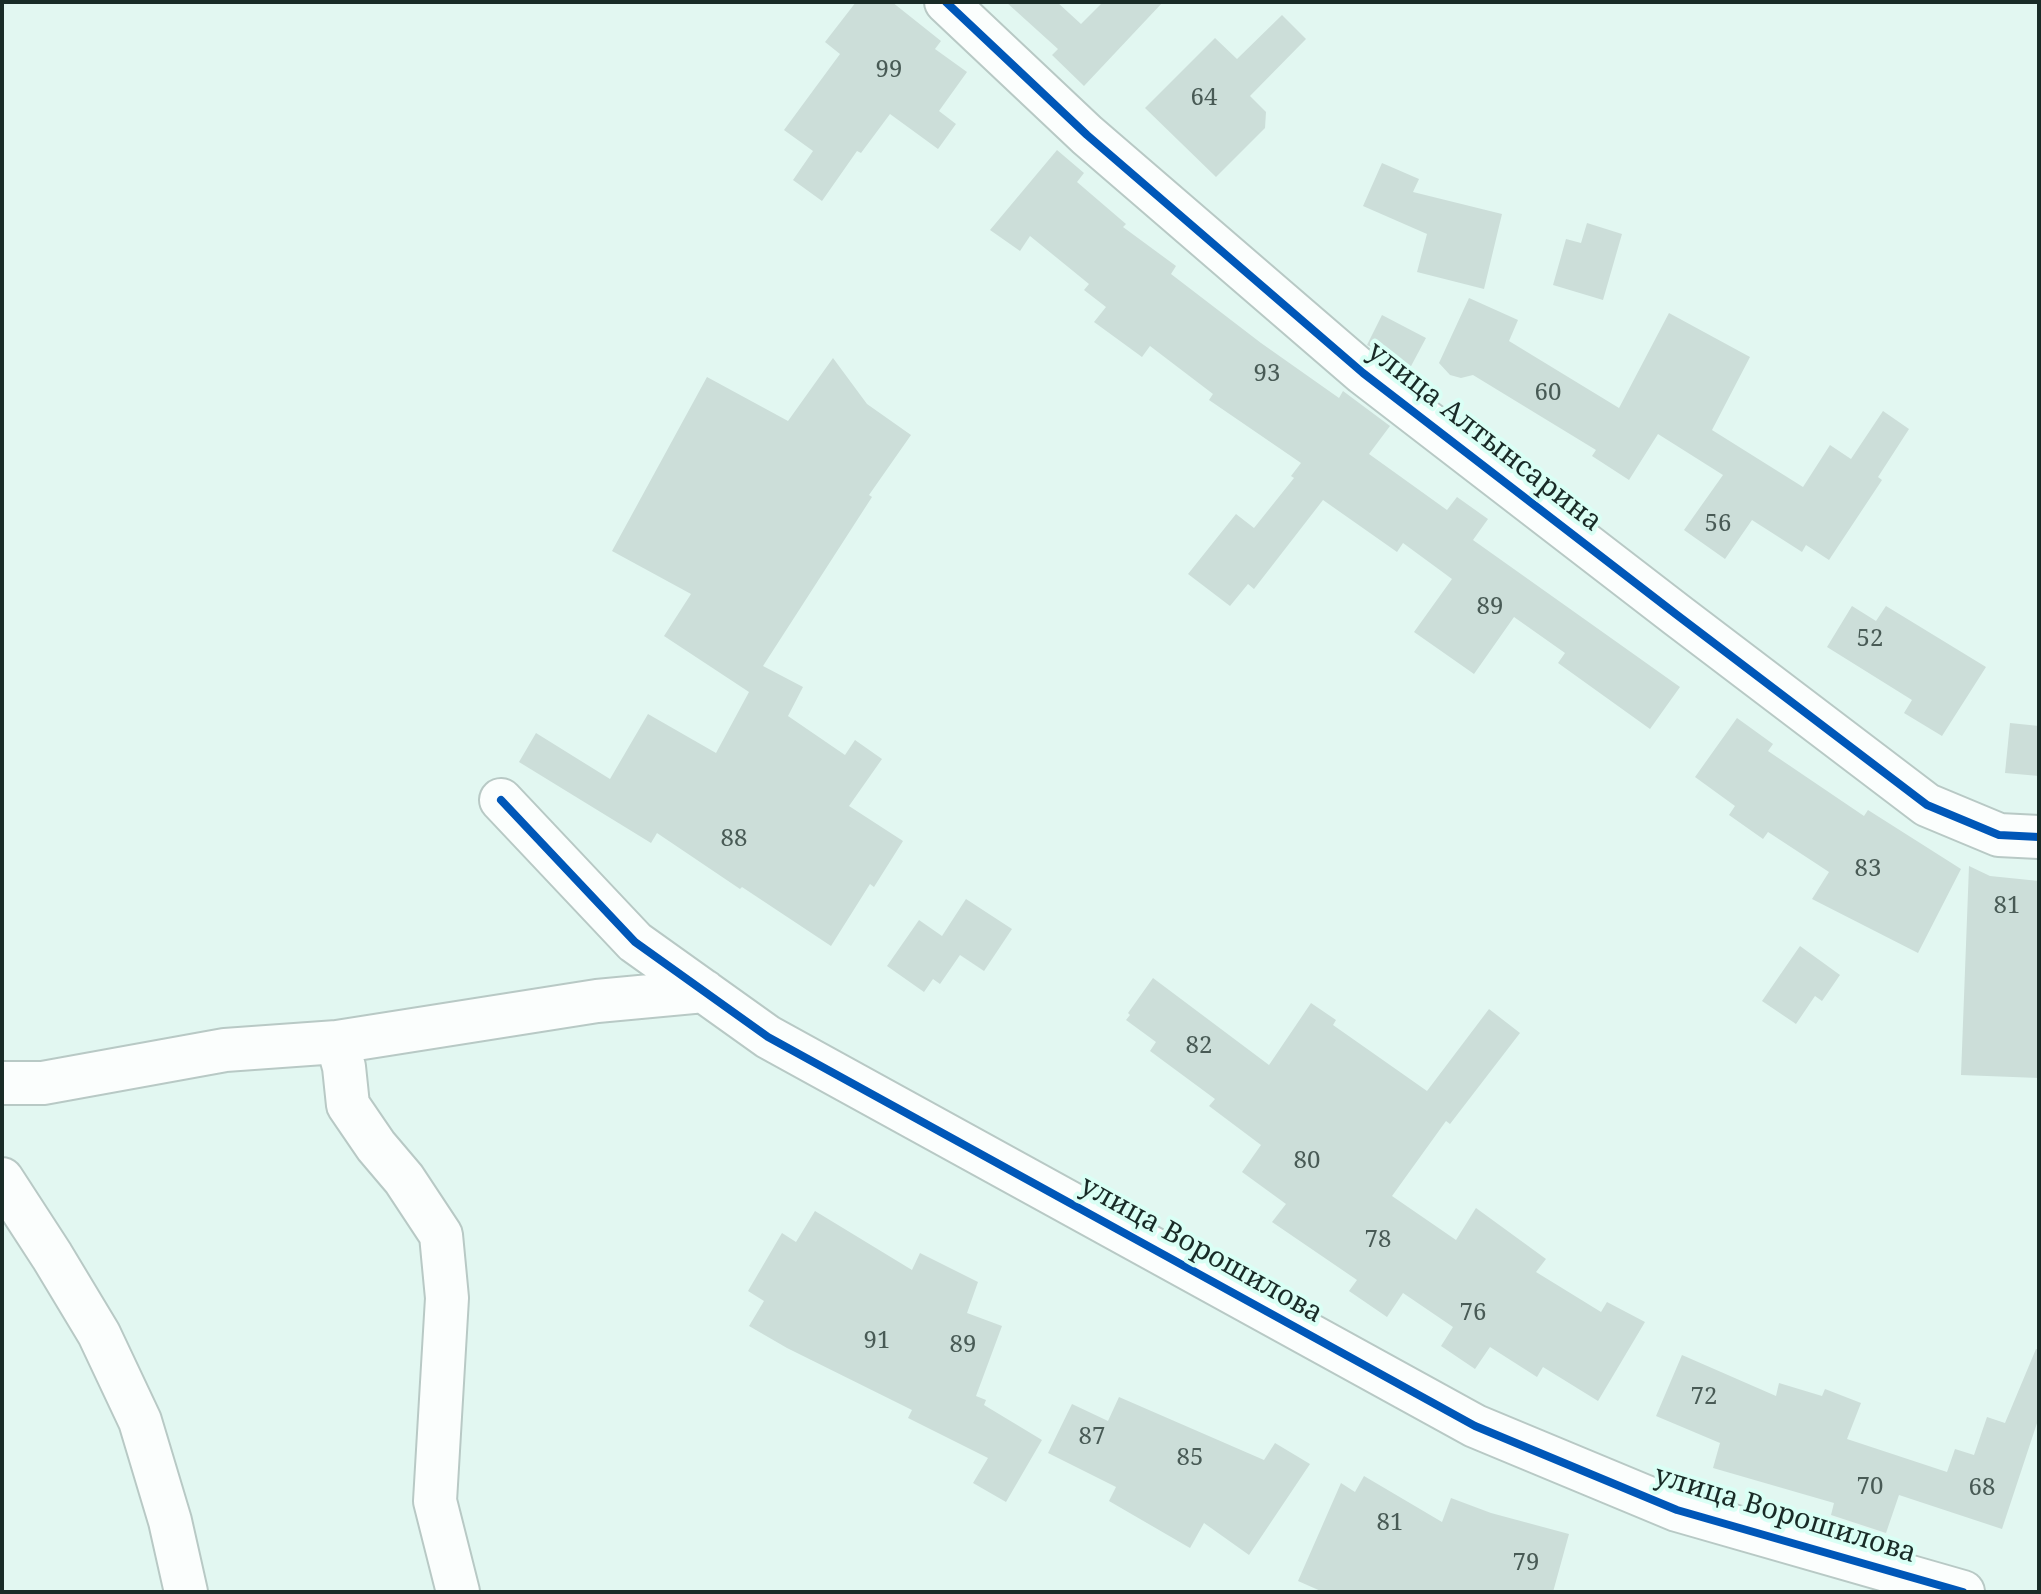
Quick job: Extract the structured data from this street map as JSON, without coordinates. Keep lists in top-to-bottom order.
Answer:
{
  "streets": {
    "street": ["улица Алтынсарина", "улица Ворошилова"]
  },
  "house_numbers": [
    "99",
    "64",
    "93",
    "60",
    "56",
    "89",
    "52",
    "88",
    "83",
    "81",
    "82",
    "80",
    "78",
    "76",
    "91",
    "89",
    "72",
    "87",
    "85",
    "70",
    "68",
    "81",
    "79"
  ]
}
